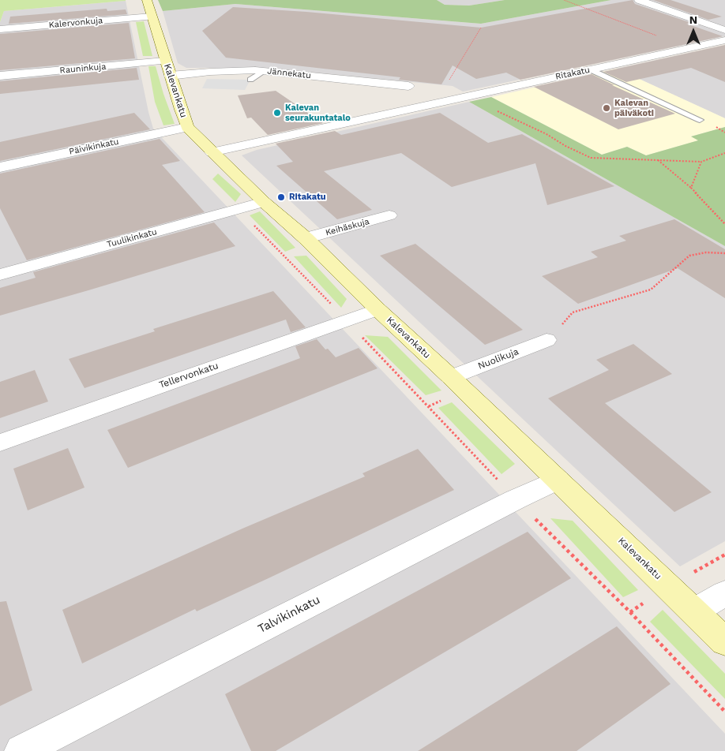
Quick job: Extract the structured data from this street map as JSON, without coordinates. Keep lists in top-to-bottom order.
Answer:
{
  "streets": {
    "street": [
      "Kalervonkuja",
      "Rauninkuja",
      "Jännekatu",
      "Ritakatu",
      "Kalevankatu",
      "Päivikinkatu",
      "Keihäskuja",
      "Tuulikinkatu",
      "Nuolikuja",
      "Tellervonkatu",
      "Talvikinkatu"
    ]
  },
  "crossings": [
    ["Kalervonkuja", "Kalevankatu"],
    ["Rauninkuja", "Jännekatu"],
    ["Rauninkuja", "Kalevankatu"],
    ["Jännekatu", "Kalevankatu"],
    ["Ritakatu", "Kalevankatu"],
    ["Kalevankatu", "Päivikinkatu"],
    ["Kalevankatu", "Keihäskuja"],
    ["Kalevankatu", "Tuulikinkatu"],
    ["Kalevankatu", "Nuolikuja"],
    ["Kalevankatu", "Tellervonkatu"],
    ["Kalevankatu", "Talvikinkatu"]
  ],
  "places": ["Kalevan päiväkoti", "Kalevan seurakuntatalo", "Ritakatu"],
  "north": "top"
}
